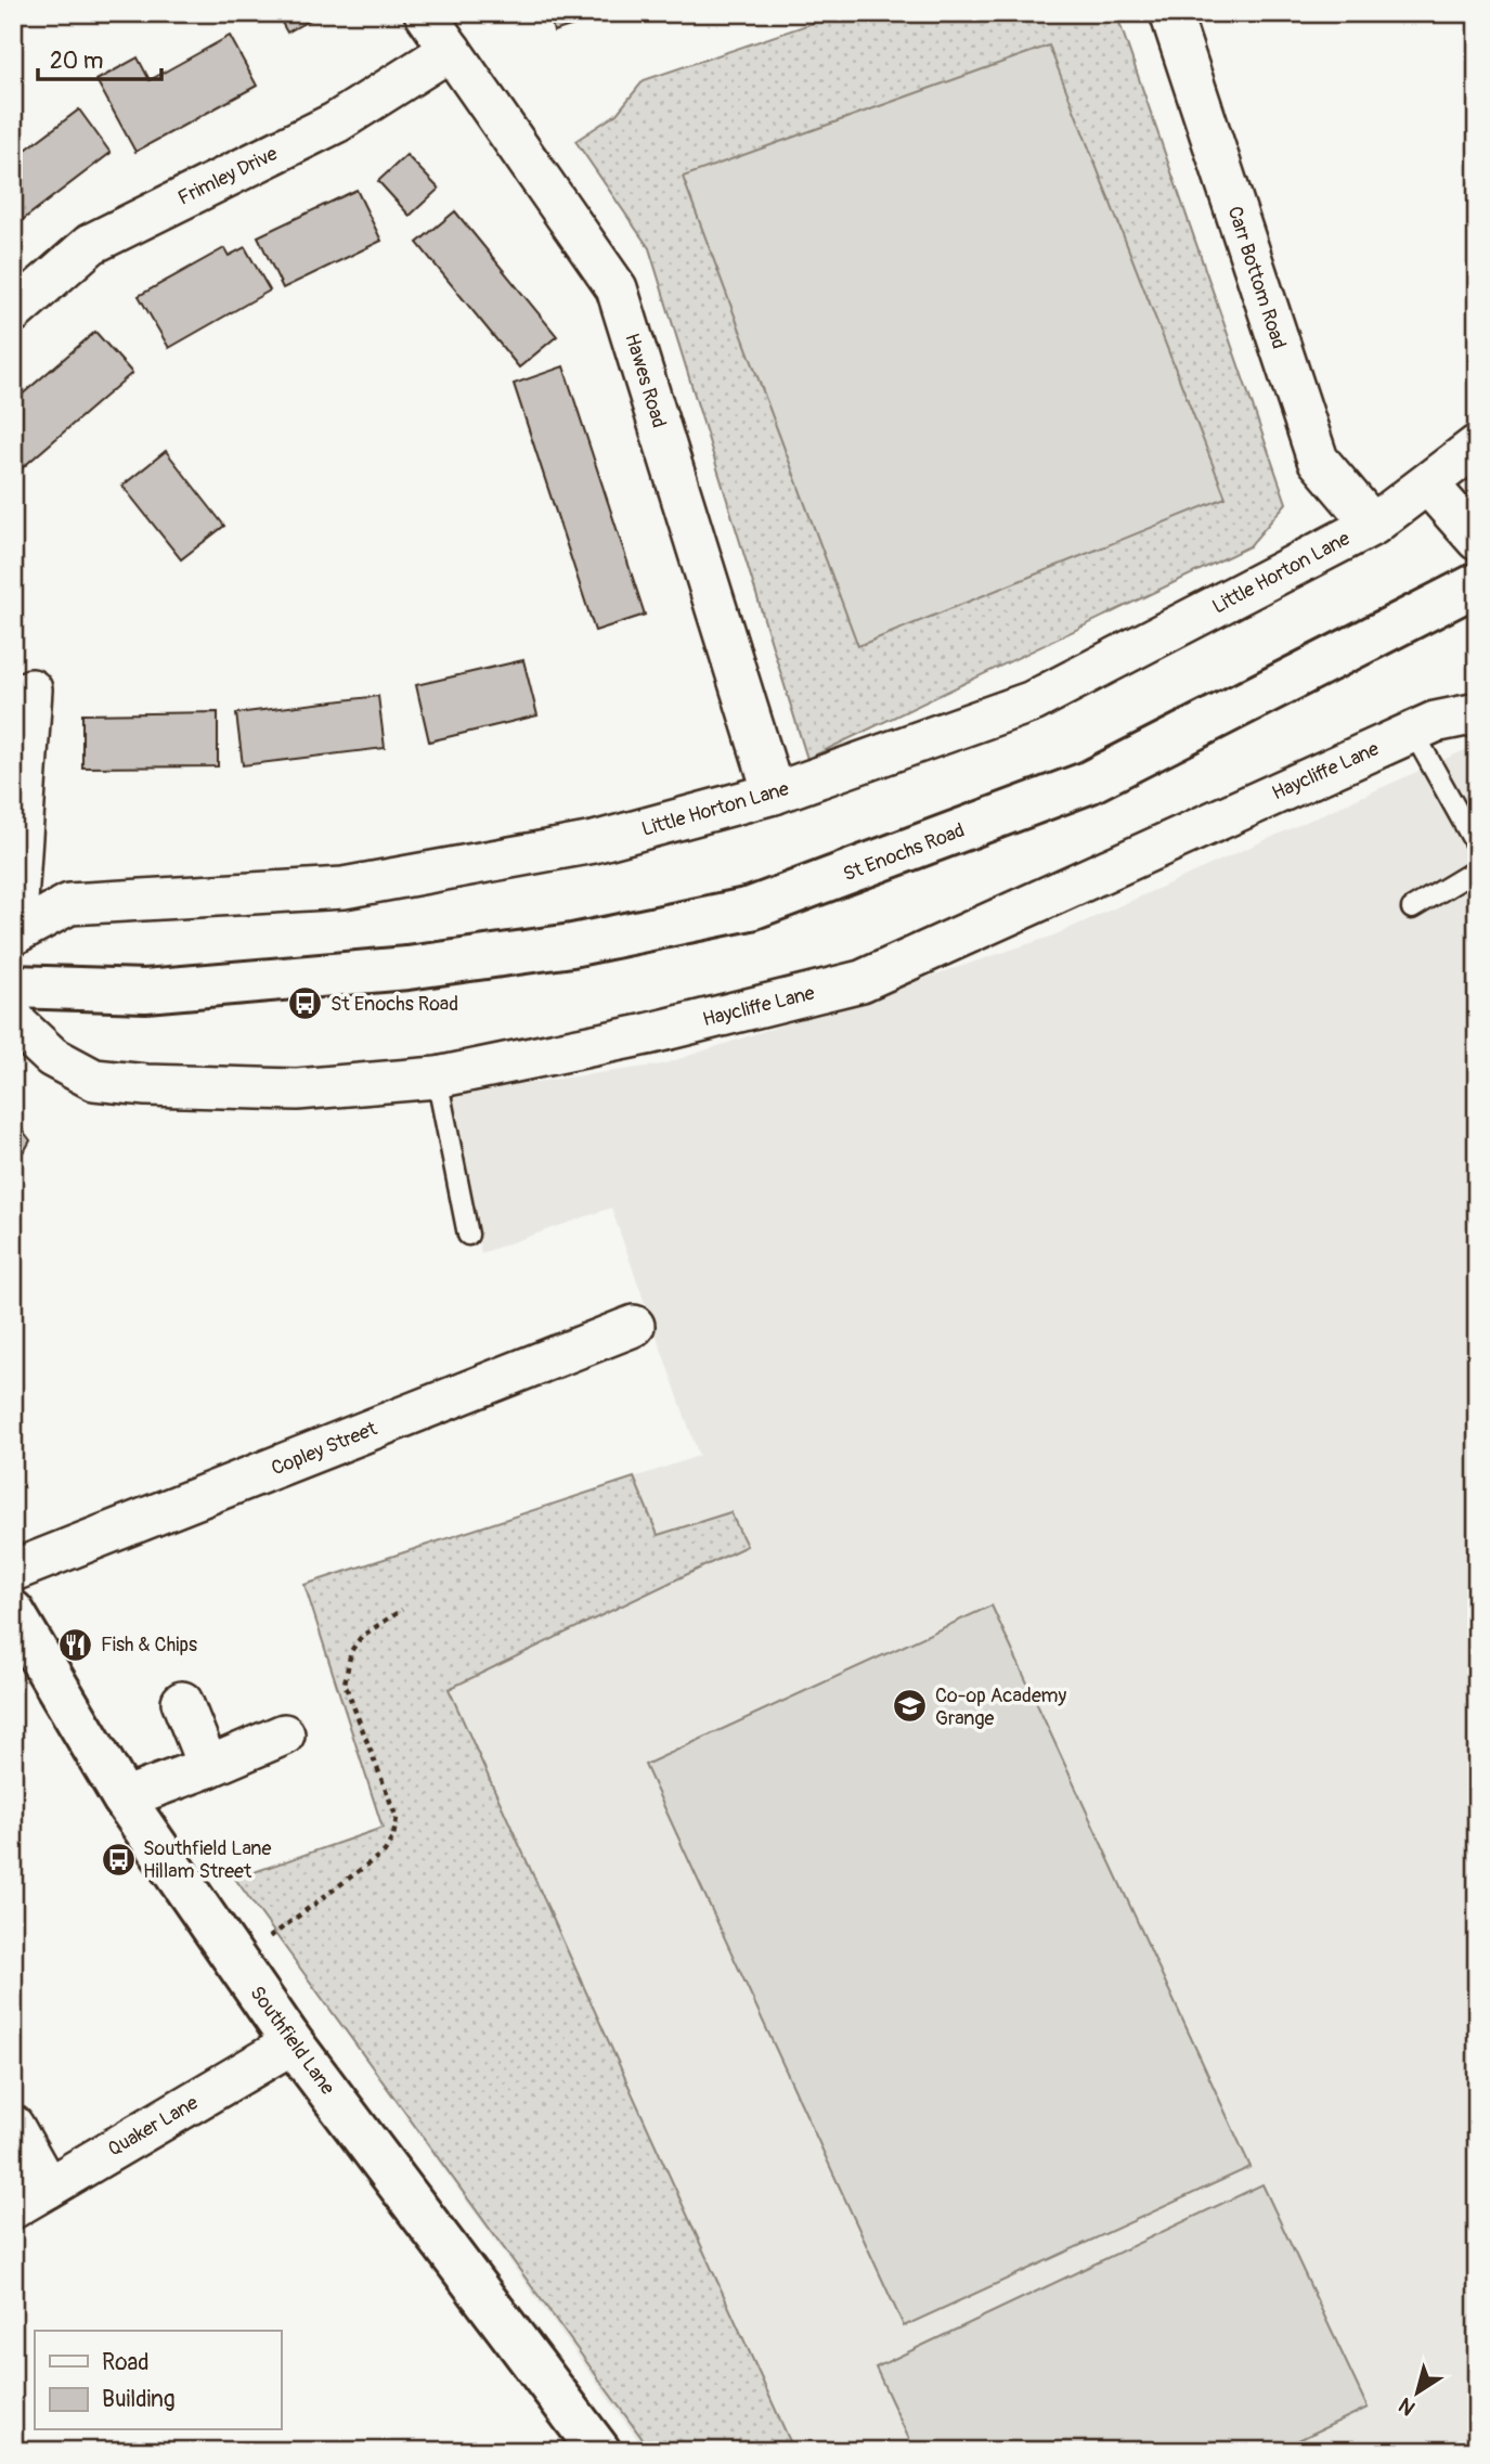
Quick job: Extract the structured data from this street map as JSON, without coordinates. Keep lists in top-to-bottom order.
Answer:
{
  "streets": {
    "street": [
      "Frimley Drive",
      "Carr Bottom Road",
      "Hawes Road",
      "Little Horton Lane",
      "Haycliffe Lane",
      "St Enochs Road",
      "Copley Street",
      "Southfield Lane",
      "Quaker Lane"
    ]
  },
  "crossings": [
    ["Frimley Drive", "Hawes Road"],
    ["Carr Bottom Road", "Little Horton Lane"],
    ["Hawes Road", "Little Horton Lane"],
    ["Southfield Lane", "Quaker Lane"]
  ],
  "places": {
    "bus stop": ["St Enochs Road", "Southfield Lane Hillam Street"],
    "restaurant": ["Fish & Chips"],
    "school or university": ["Co-op Academy Grange"]
  },
  "legend": ["Road", "Building"],
  "scale_bar": "20 m",
  "north": "bottom left"
}
